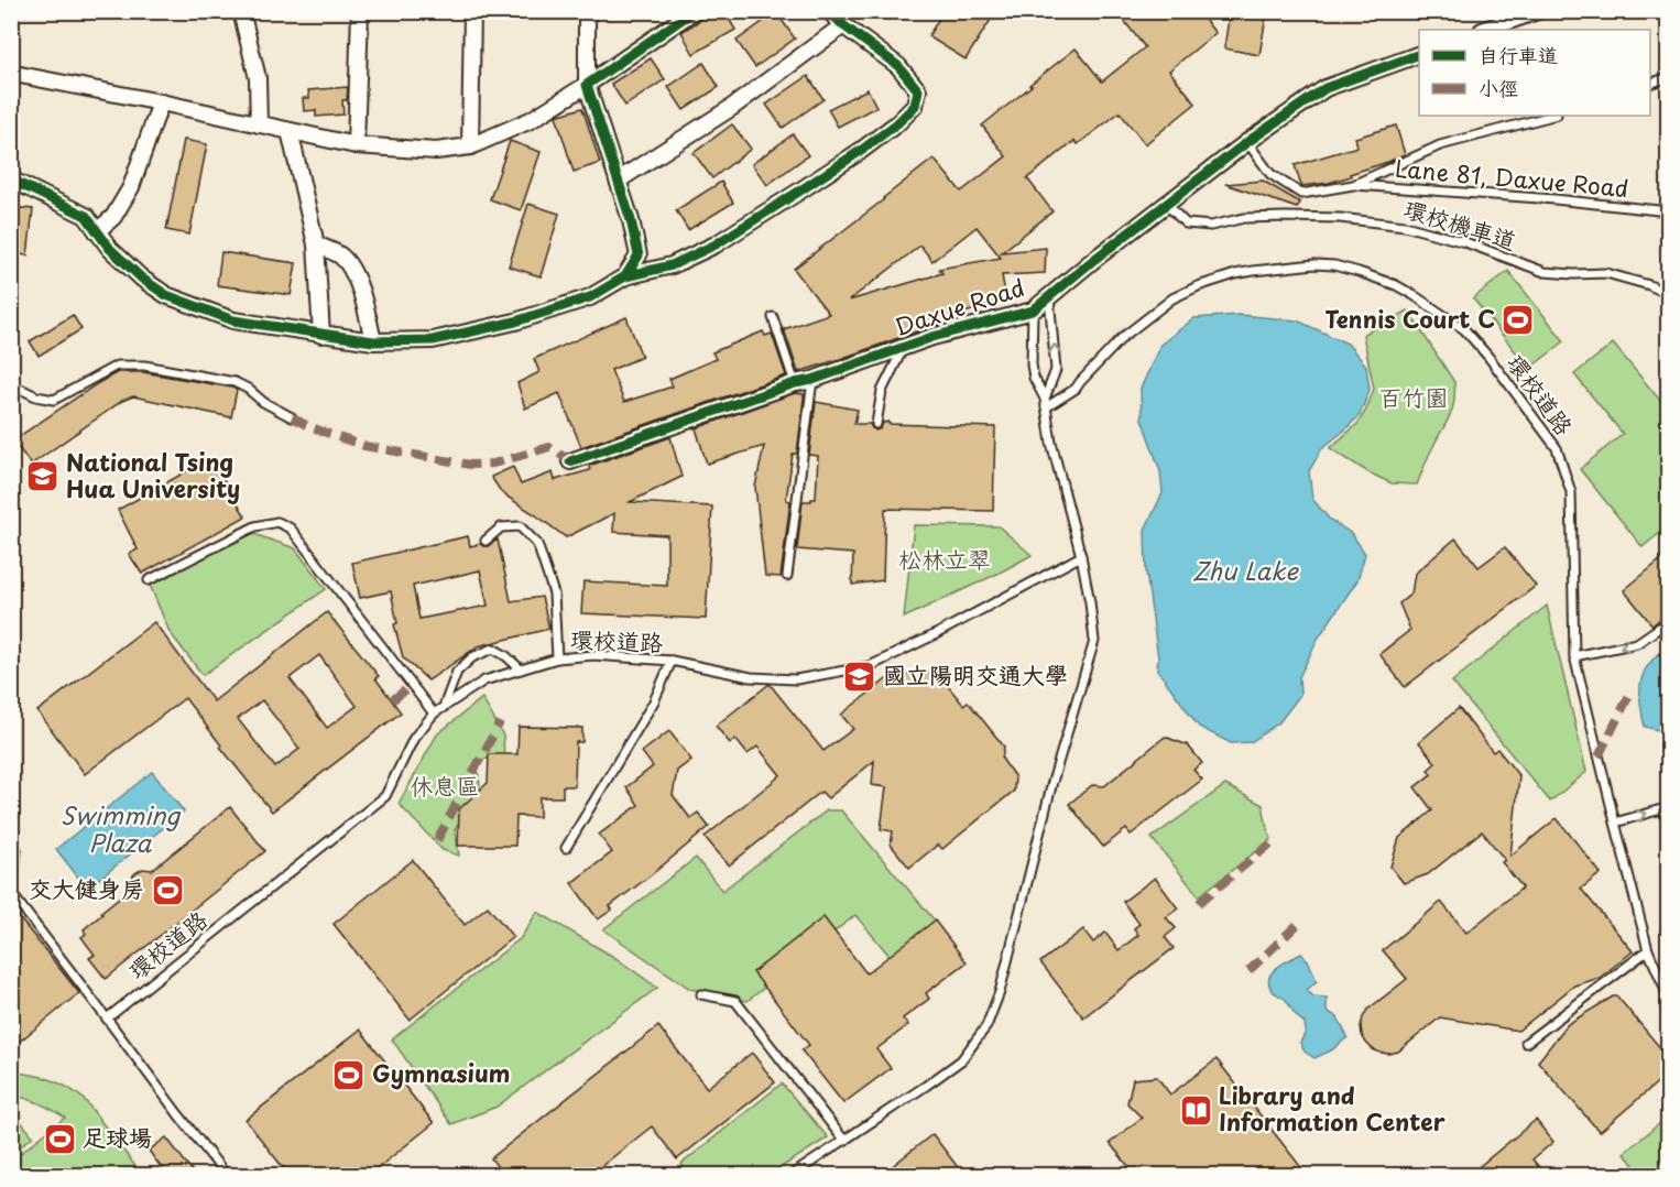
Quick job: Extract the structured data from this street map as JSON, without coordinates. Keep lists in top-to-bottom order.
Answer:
{
  "streets": {
    "street": ["Daxue Road"],
    "lane": ["Lane 81, Daxue Road", "環校機車道", "環校道路"]
  },
  "crossings": [
    ["環校機車道", "Daxue Road"]
  ],
  "water": ["Zhu Lake", "Swimming Plaza"],
  "parks": ["百竹園", "松林立翠", "休息區"],
  "places": {
    "sports": [
      "Tennis Court C",
      "交大健身房",
      "Gymnasium",
      "足球場"
    ],
    "school or university": ["National Tsing Hua University", "國立陽明交通大學"],
    "library": ["Library and Information Center"]
  },
  "legend": ["自行車道", "小徑"]
}
